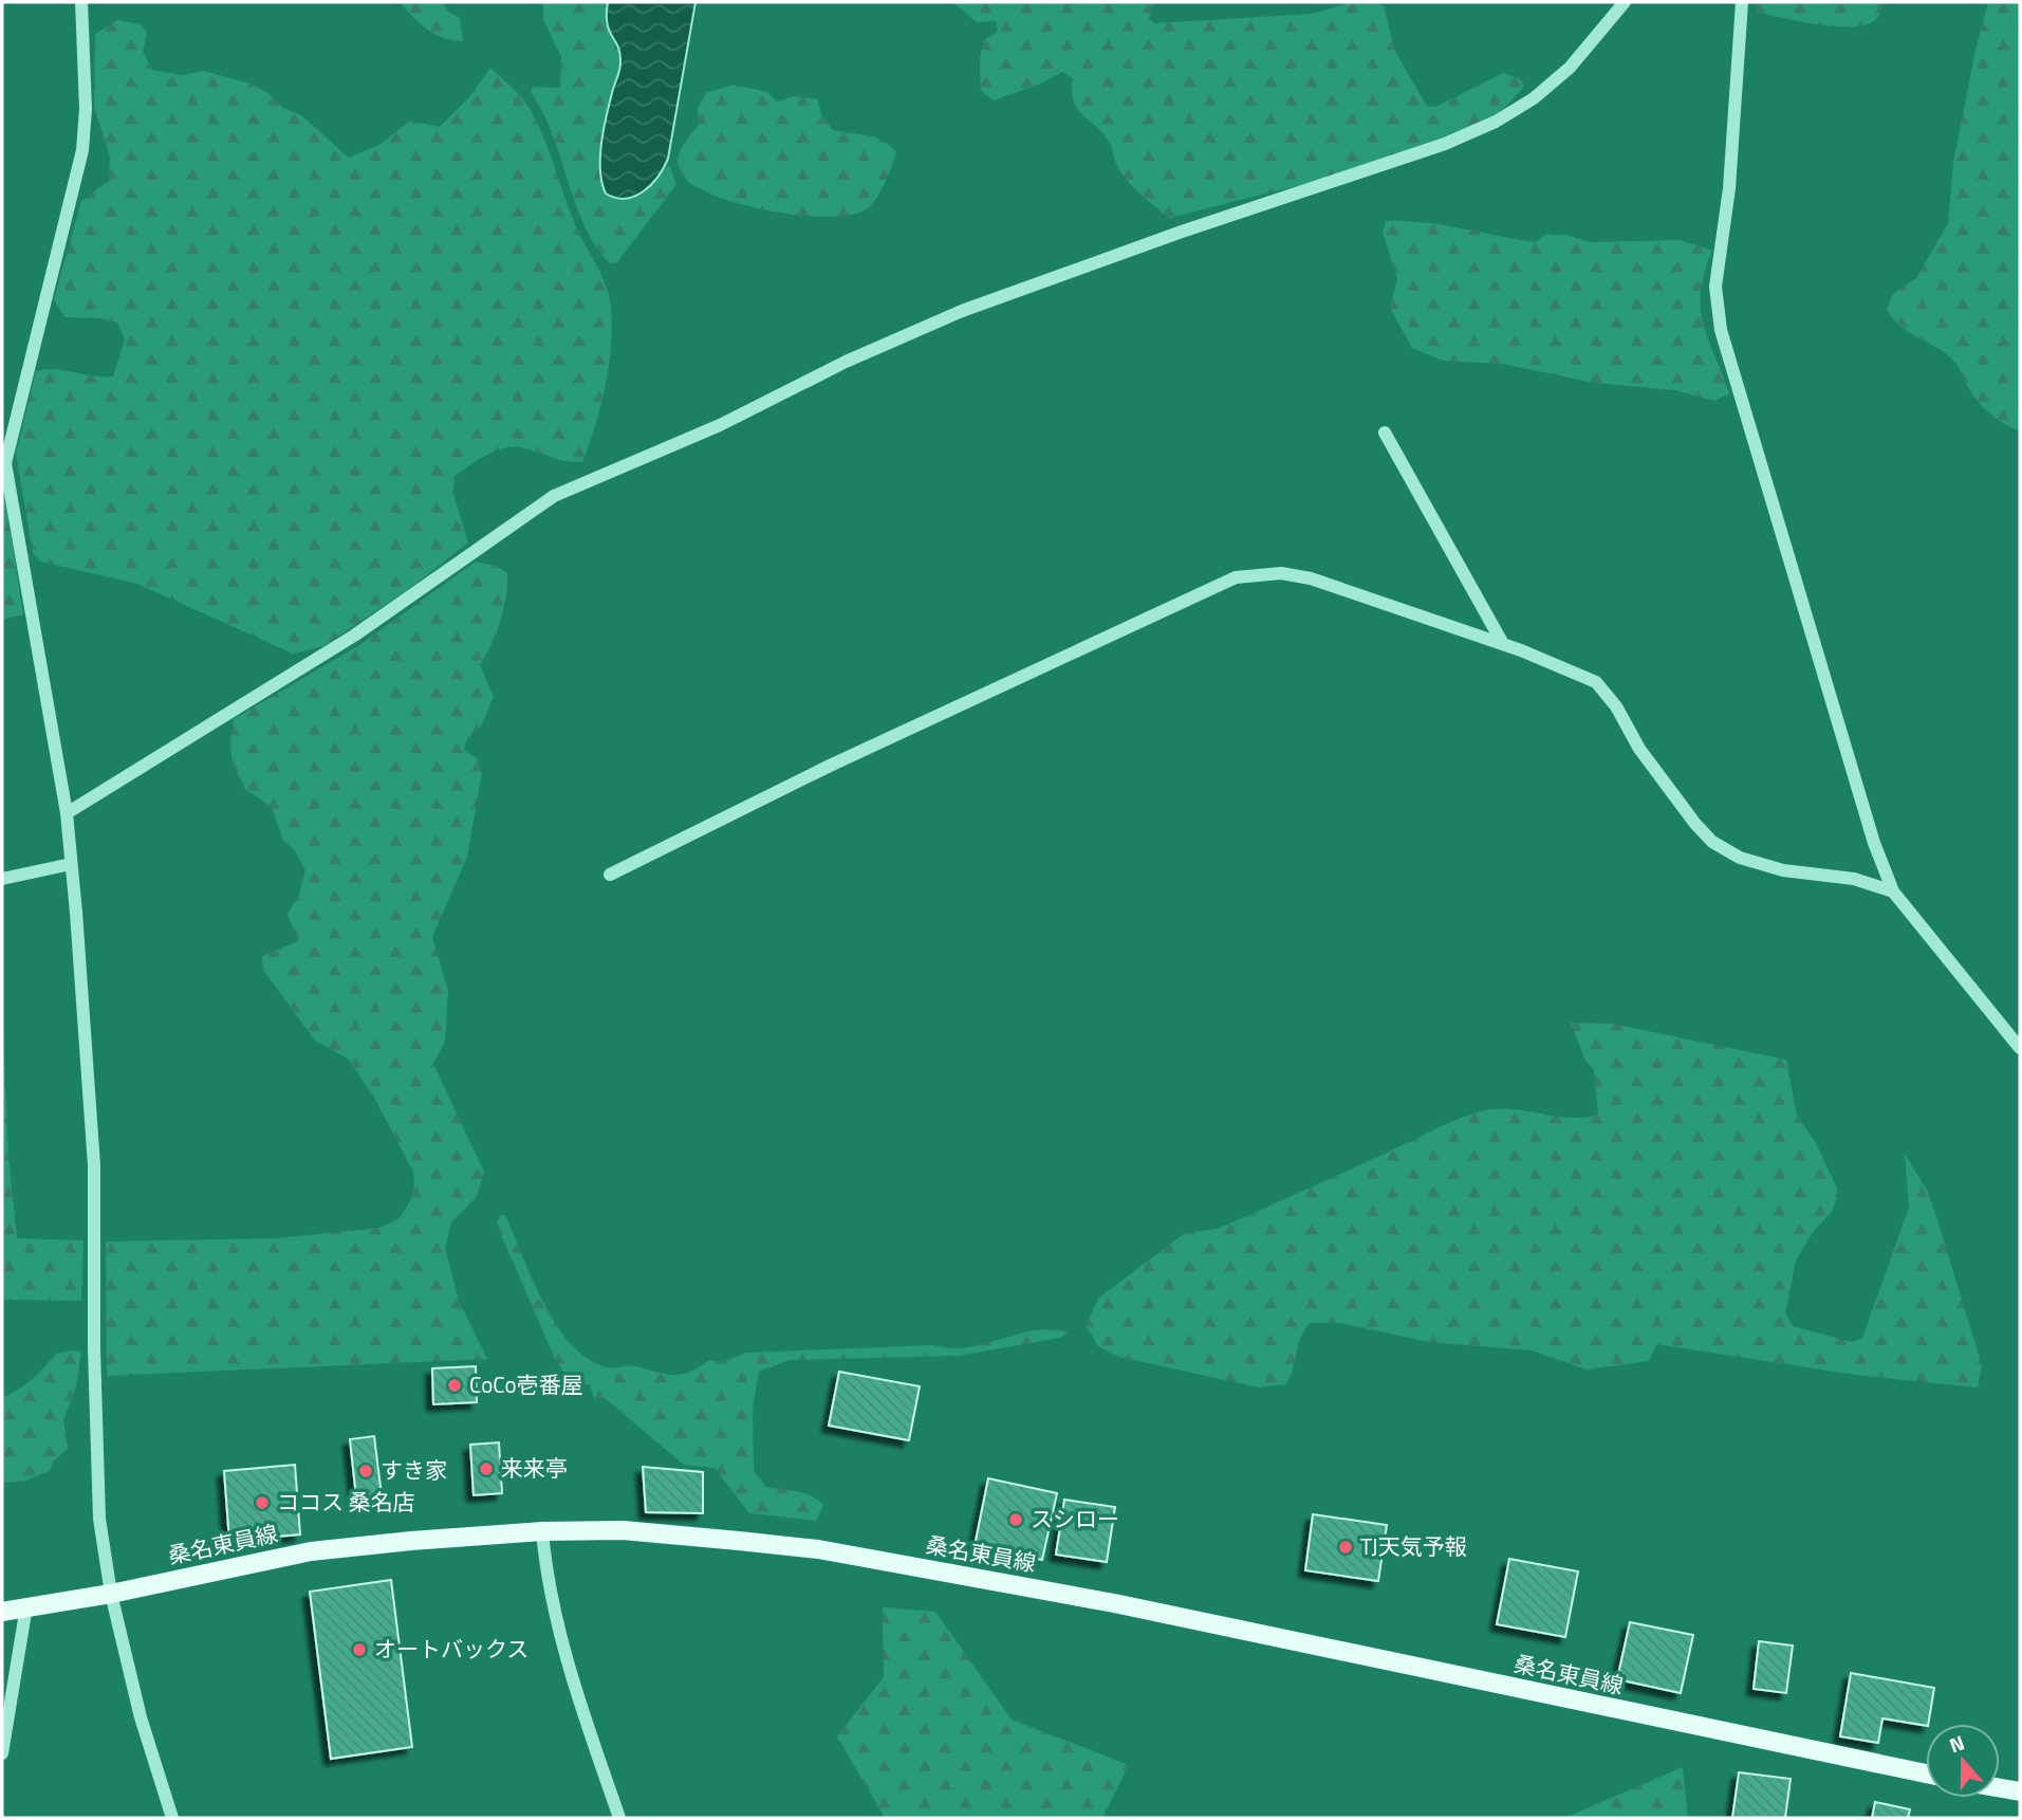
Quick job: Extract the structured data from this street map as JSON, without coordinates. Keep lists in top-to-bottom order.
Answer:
{
  "streets": {
    "main road": ["桑名東員線"]
  },
  "places": [
    "CoCo壱番屋",
    "来来亭",
    "すき家",
    "ココス 桑名店",
    "スシロー",
    "TJ天気予報",
    "オートバックス"
  ],
  "north": "top"
}
